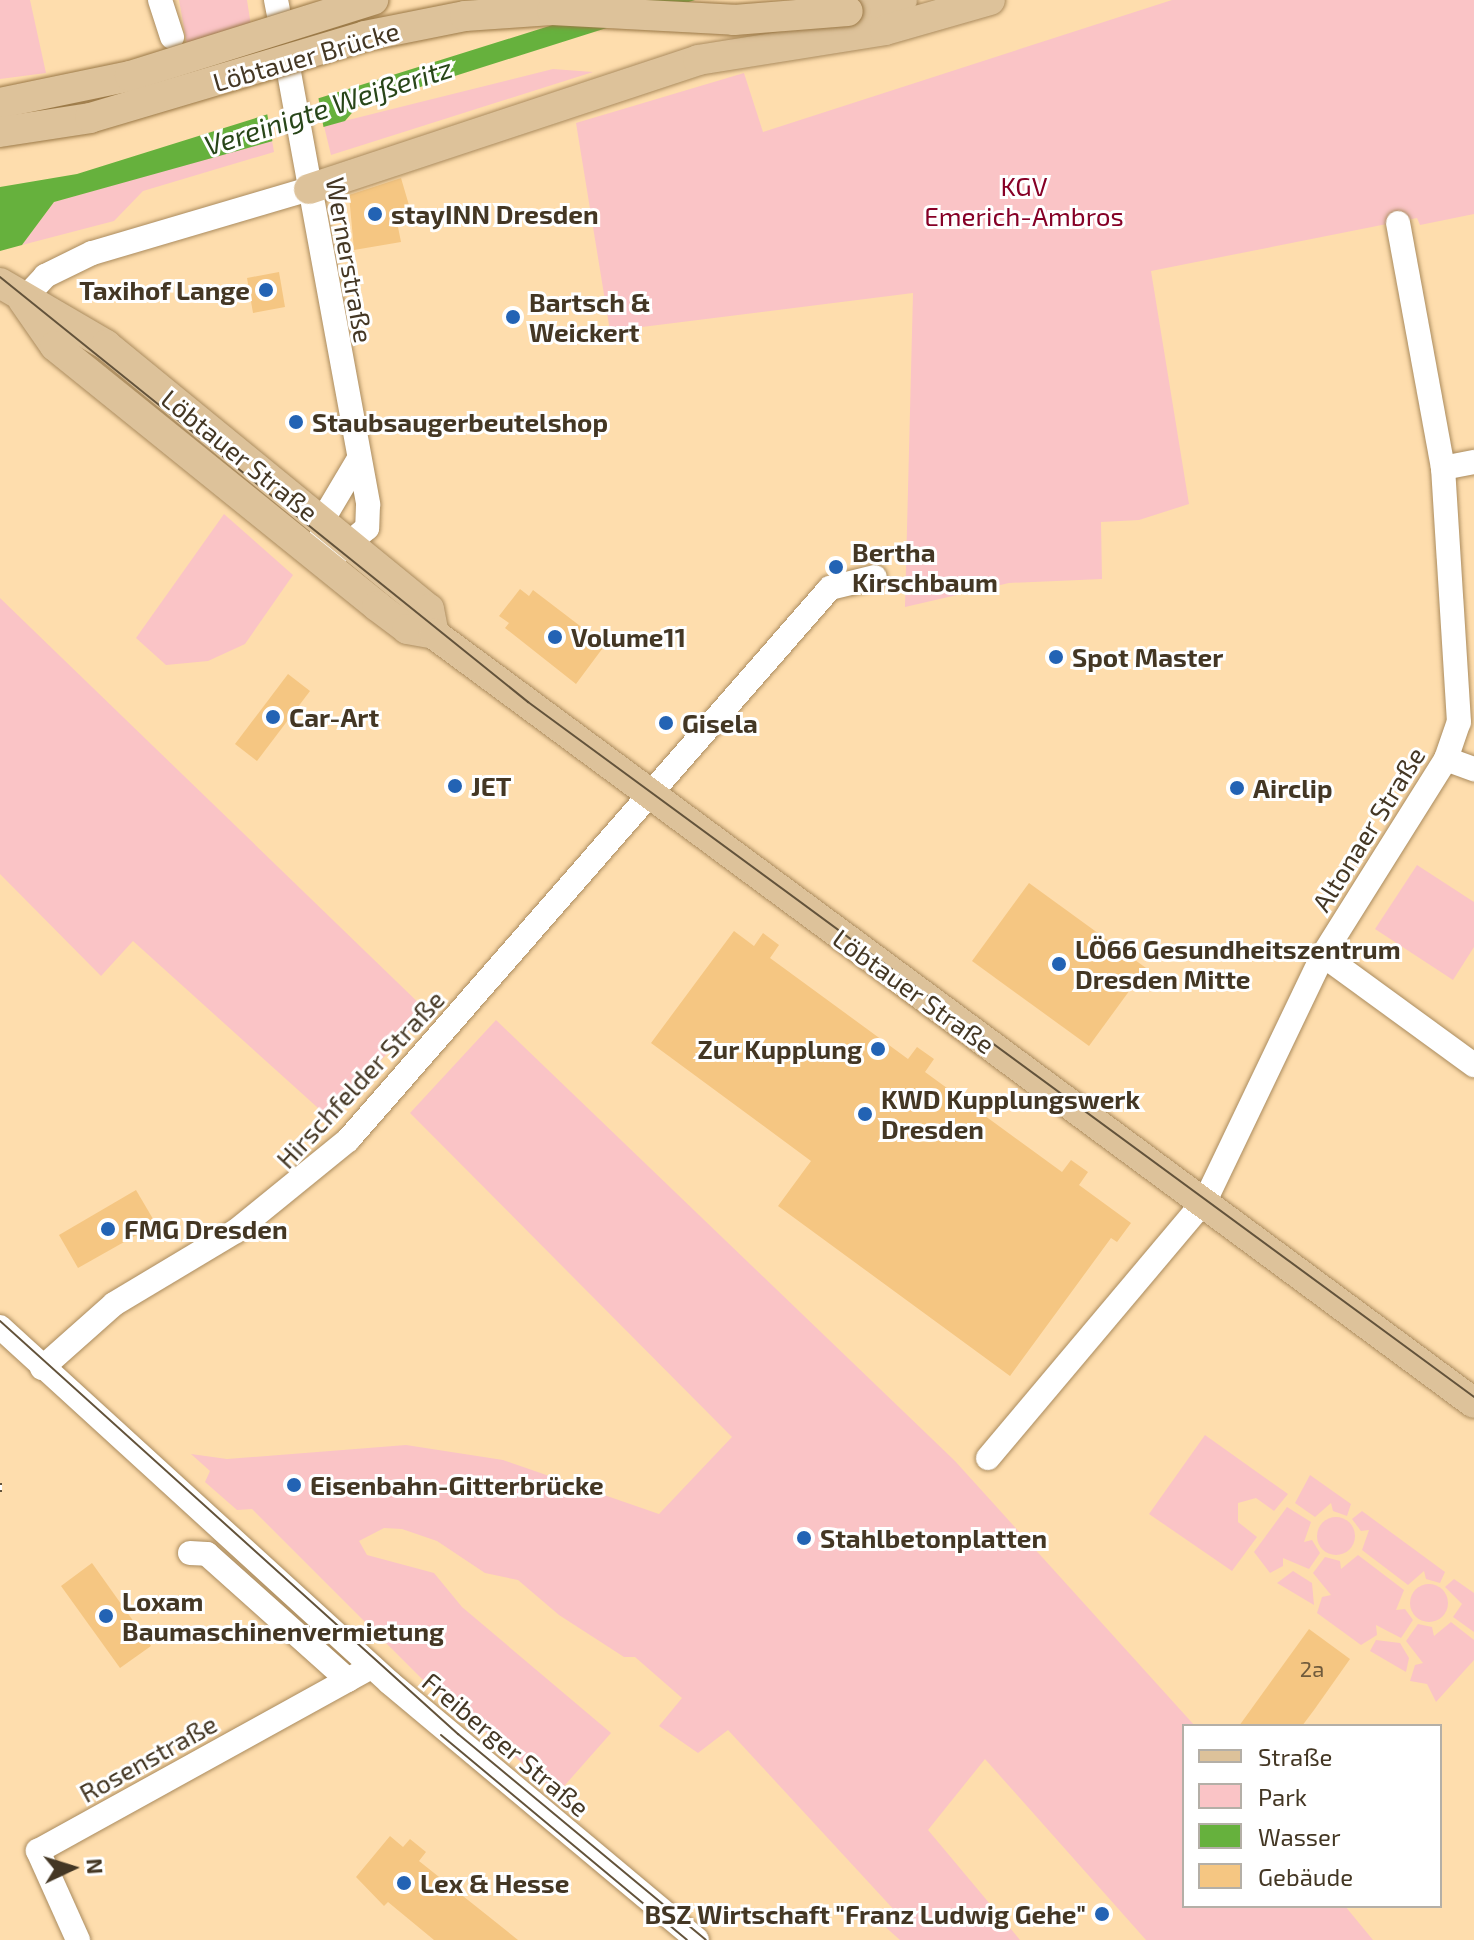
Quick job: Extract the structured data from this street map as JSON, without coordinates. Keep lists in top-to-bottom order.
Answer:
{
  "streets": {
    "main road": ["Löbtauer Brücke", "Löbtauer Straße"],
    "street": [
      "Wernerstraße",
      "Altonaer Straße",
      "Hirschfelder Straße",
      "Freiberger Straße",
      "Rosenstraße"
    ]
  },
  "crossings": [
    ["Wernerstraße", "Löbtauer Straße"],
    ["Löbtauer Straße", "Altonaer Straße"],
    ["Löbtauer Straße", "Hirschfelder Straße"],
    ["Hirschfelder Straße", "Freiberger Straße"],
    ["Freiberger Straße", "Rosenstraße"]
  ],
  "water": ["Vereinigte Weißeritz"],
  "parks": ["KGV Emerich-Ambros"],
  "places": [
    "stayINN Dresden",
    "Taxihof Lange",
    "Bartsch & Weickert",
    "Staubsaugerbeutelshop",
    "Bertha Kirschbaum",
    "Volume11",
    "Spot Master",
    "Car-Art",
    "Gisela",
    "JET",
    "Airclip",
    "LÖ66 Gesundheitszentrum Dresden Mitte",
    "Zur Kupplung",
    "KWD Kupplungswerk Dresden",
    "FMG Dresden",
    "Eisenbahn-Gitterbrücke",
    "Stahlbetonplatten",
    "Loxam Baumaschinenvermietung",
    "Lex & Hesse",
    "BSZ Wirtschaft \"Franz Ludwig Gehe\""
  ],
  "house_numbers": ["2a"],
  "legend": [
    "Straße",
    "Park",
    "Wasser",
    "Gebäude"
  ],
  "north": "right"
}
